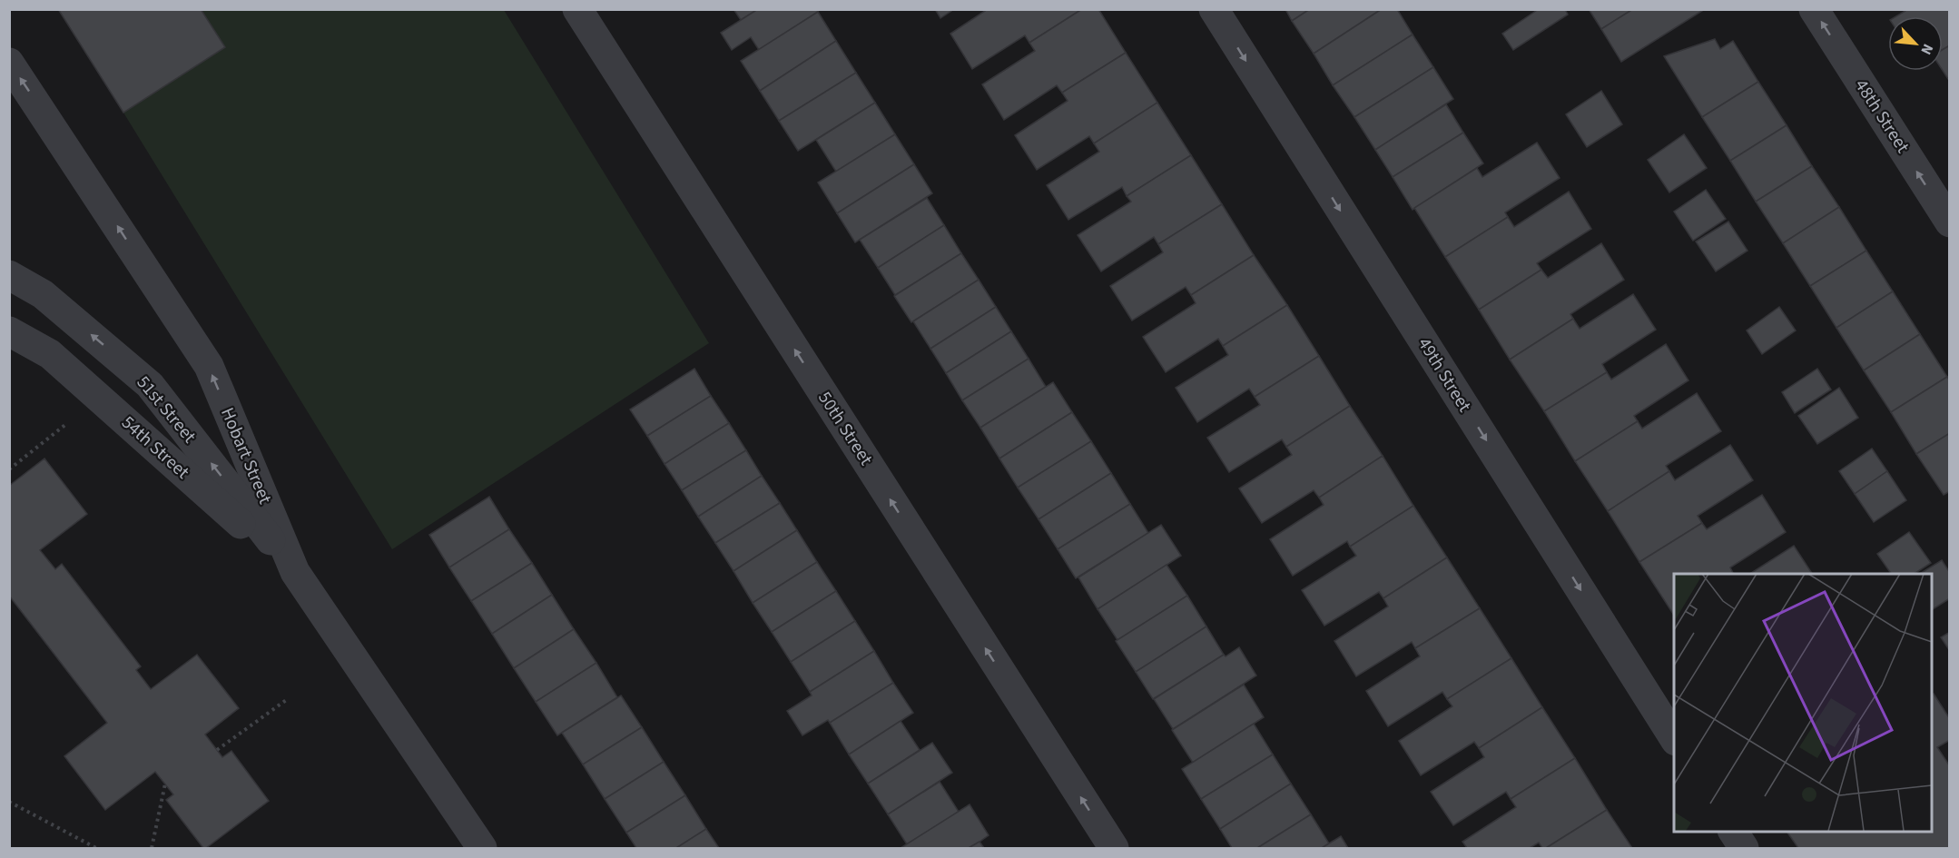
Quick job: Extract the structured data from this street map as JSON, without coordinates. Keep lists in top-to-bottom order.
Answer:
{
  "streets": {
    "street": [
      "48th Street",
      "49th Street",
      "51st Street",
      "50th Street",
      "54th Street",
      "Hobart Street"
    ]
  },
  "crossings": [
    ["51st Street", "54th Street"],
    ["51st Street", "Hobart Street"],
    ["54th Street", "Hobart Street"]
  ],
  "one_way": [
    "48th Street",
    "49th Street",
    "51st Street",
    "50th Street",
    "Hobart Street"
  ],
  "north": "bottom right"
}
